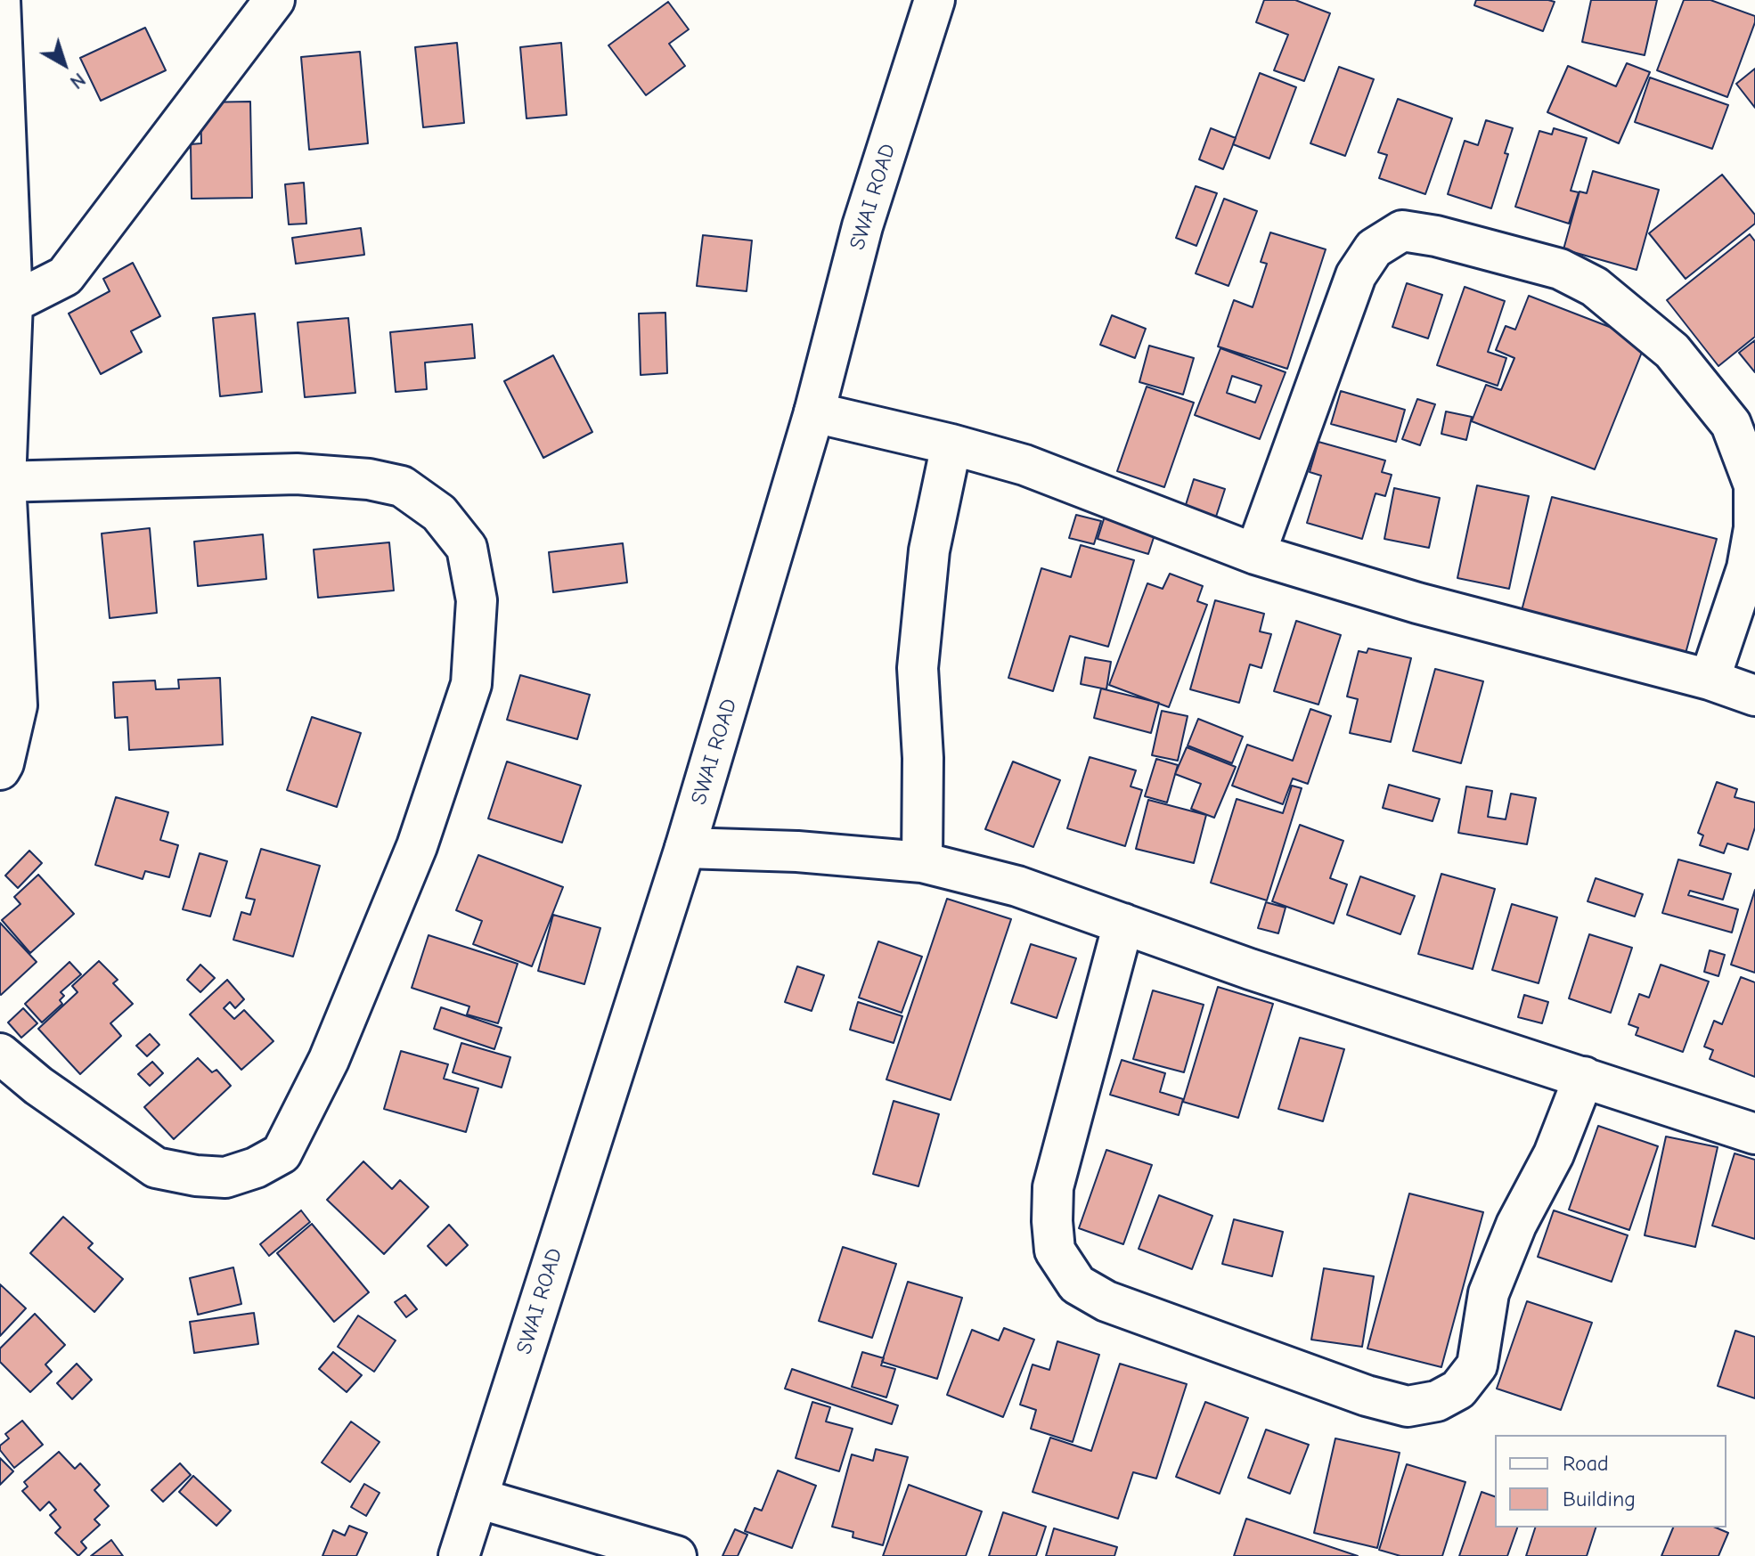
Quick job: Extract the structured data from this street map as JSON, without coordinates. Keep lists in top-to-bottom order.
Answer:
{
  "streets": {
    "street": ["SWAI ROAD"]
  },
  "legend": ["Road", "Building"],
  "north": "bottom right"
}
